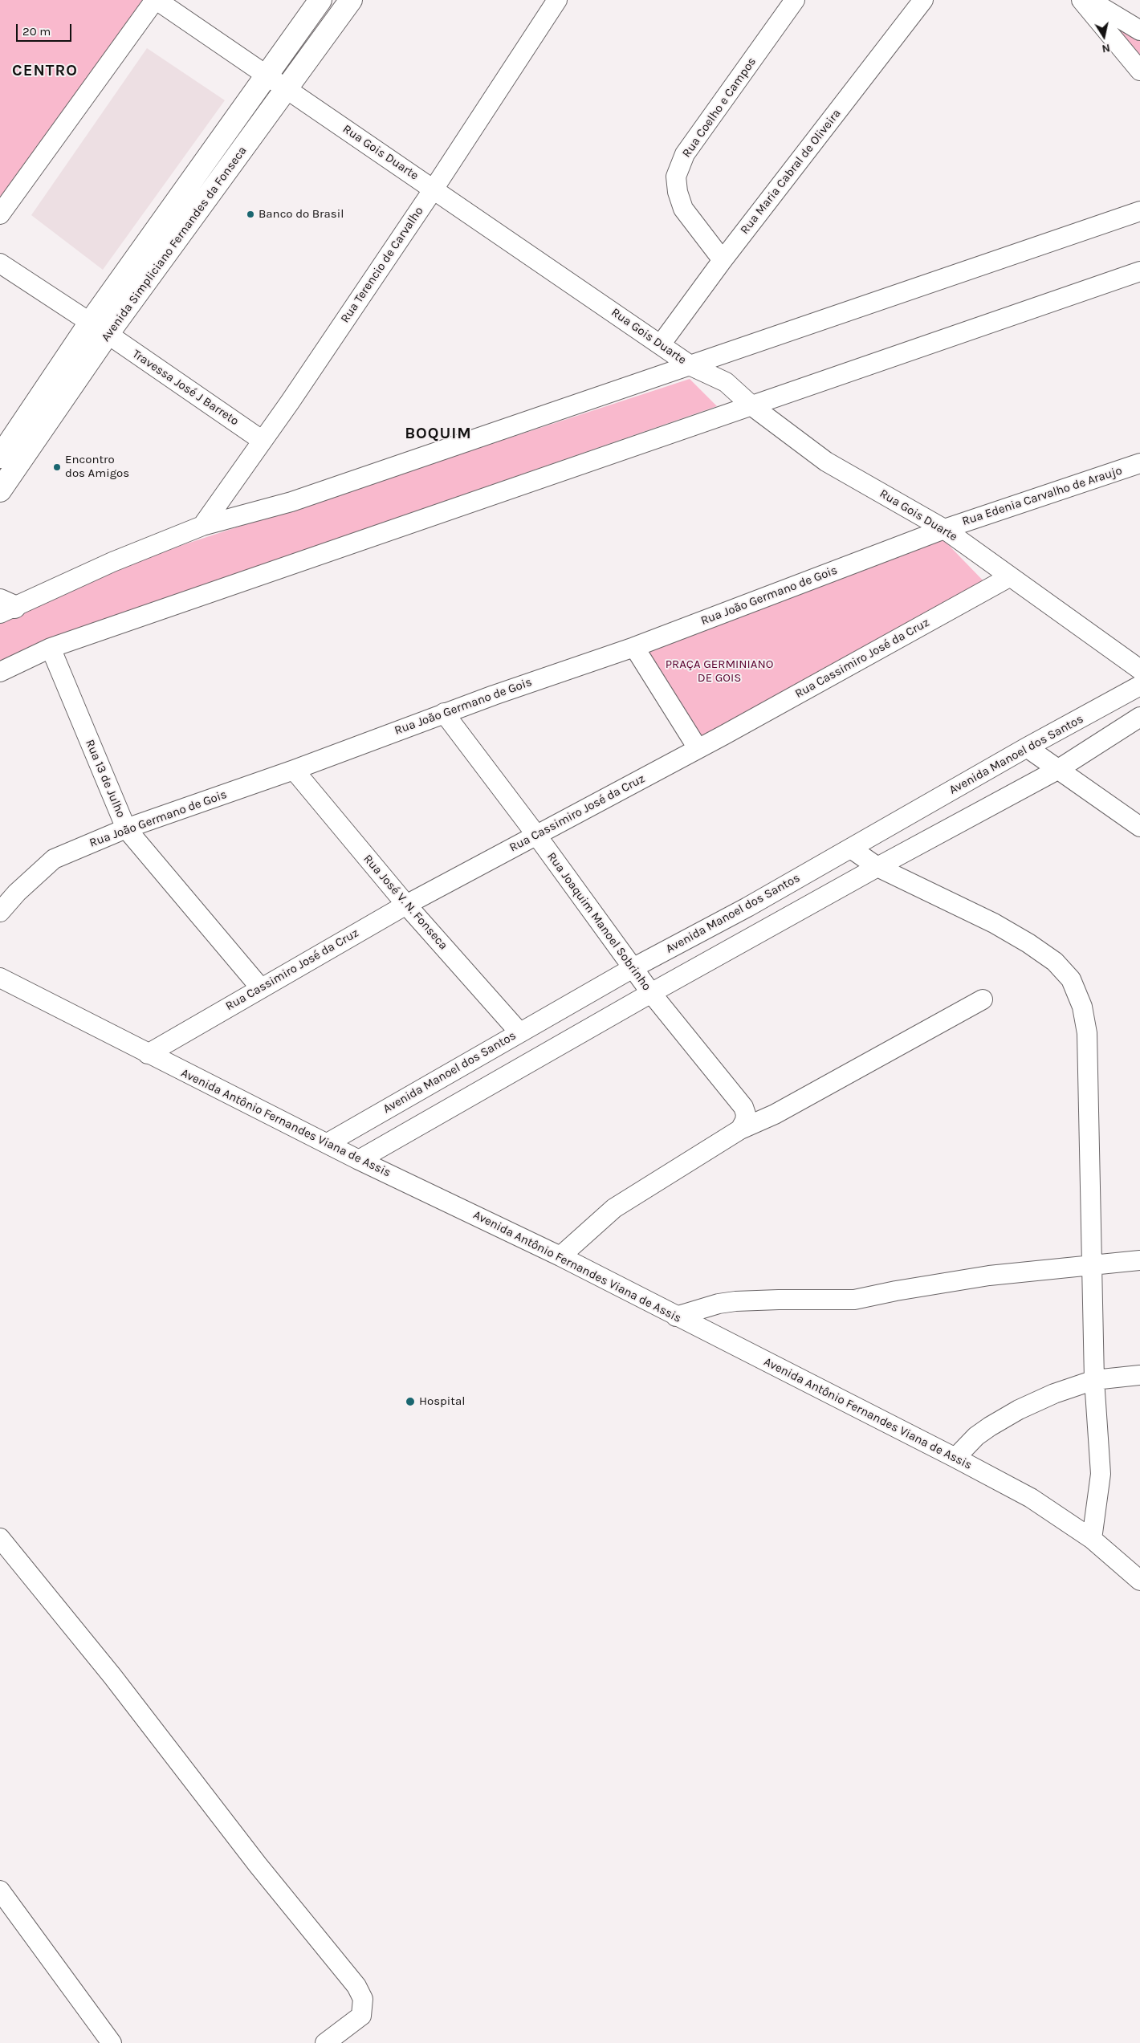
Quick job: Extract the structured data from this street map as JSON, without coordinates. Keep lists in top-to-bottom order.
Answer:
{
  "streets": {
    "main road": ["Avenida Simpliciano Fernandes da Fonseca"],
    "street": [
      "Rua Coelho e Campos",
      "Rua Gois Duarte",
      "Rua Maria Cabral de Oliveira",
      "Rua Terencio de Carvalho",
      "Travessa José J Barreto",
      "Rua Edenia Carvalho de Araujo",
      "Rua João Germano de Gois",
      "Rua Cassimiro José da Cruz",
      "Avenida Manoel dos Santos",
      "Rua 13 de Julho",
      "Rua José V. N. Fonseca",
      "Rua Joaquim Manoel Sobrinho",
      "Avenida Antônio Fernandes Viana de Assis"
    ]
  },
  "crossings": [
    ["Rua Coelho e Campos", "Rua Maria Cabral de Oliveira"],
    ["Rua Gois Duarte", "Rua Maria Cabral de Oliveira"],
    ["Rua Gois Duarte", "Avenida Simpliciano Fernandes da Fonseca"],
    ["Rua Gois Duarte", "Rua Terencio de Carvalho"],
    ["Rua Gois Duarte", "Rua Edenia Carvalho de Araujo"],
    ["Rua Gois Duarte", "Rua João Germano de Gois"],
    ["Rua Gois Duarte", "Rua Cassimiro José da Cruz"],
    ["Avenida Simpliciano Fernandes da Fonseca", "Travessa José J Barreto"],
    ["Rua Terencio de Carvalho", "Travessa José J Barreto"],
    ["Rua Edenia Carvalho de Araujo", "Rua João Germano de Gois"],
    ["Rua João Germano de Gois", "Rua 13 de Julho"],
    ["Rua João Germano de Gois", "Rua José V. N. Fonseca"],
    ["Rua João Germano de Gois", "Rua Joaquim Manoel Sobrinho"],
    ["Rua Cassimiro José da Cruz", "Rua 13 de Julho"],
    ["Rua Cassimiro José da Cruz", "Rua José V. N. Fonseca"],
    ["Rua Cassimiro José da Cruz", "Rua Joaquim Manoel Sobrinho"],
    ["Rua Cassimiro José da Cruz", "Avenida Antônio Fernandes Viana de Assis"],
    ["Avenida Manoel dos Santos", "Rua José V. N. Fonseca"],
    ["Avenida Manoel dos Santos", "Rua Joaquim Manoel Sobrinho"],
    ["Avenida Manoel dos Santos", "Avenida Antônio Fernandes Viana de Assis"]
  ],
  "districts": ["CENTRO", "BOQUIM"],
  "parks": ["PRAÇA GERMINIANO DE GOIS"],
  "places": ["Banco do Brasil", "Encontro dos Amigos", "Hospital"],
  "scale_bar": "20 m",
  "north": "bottom"
}
